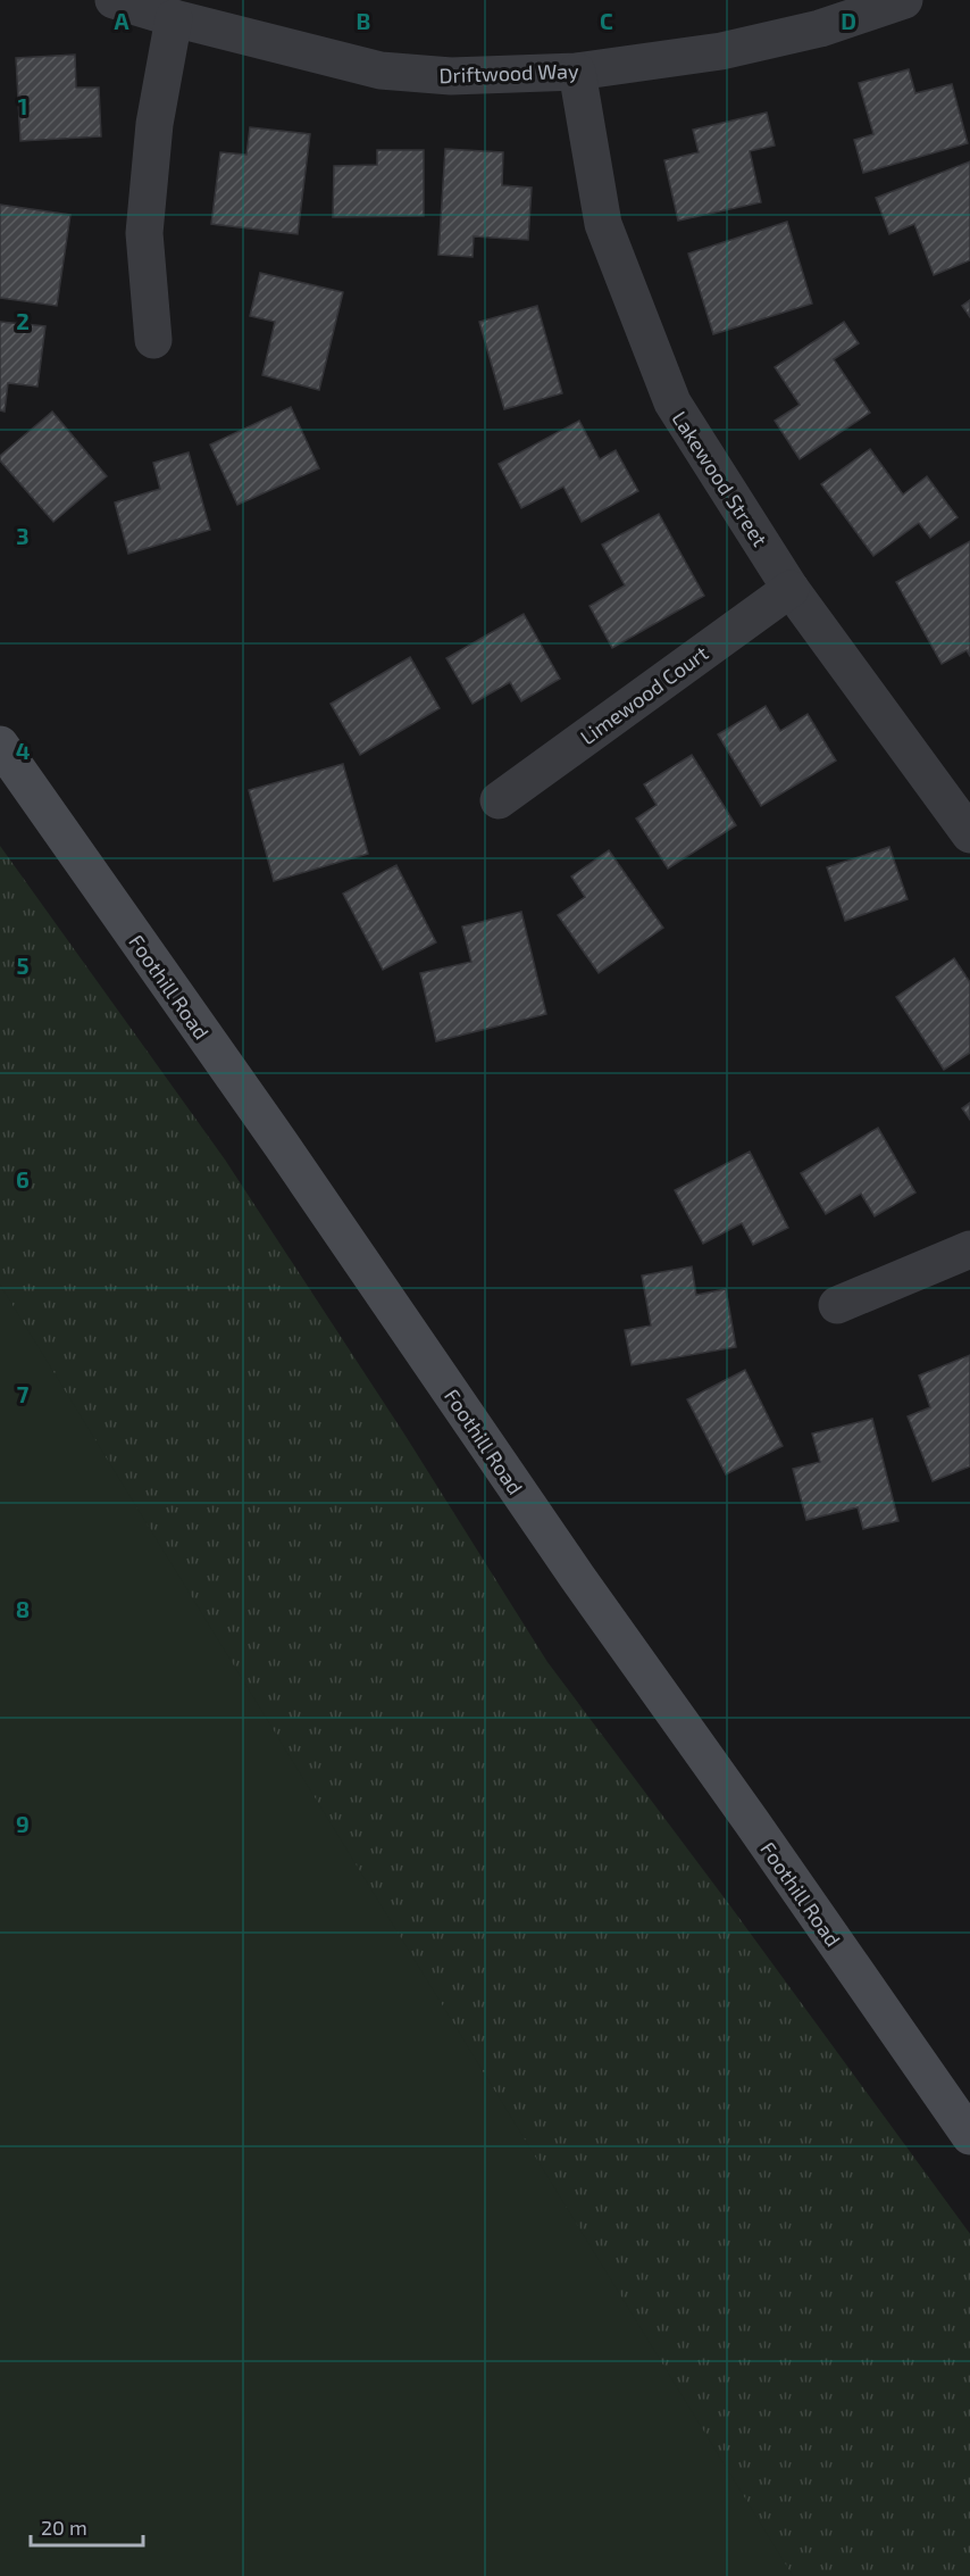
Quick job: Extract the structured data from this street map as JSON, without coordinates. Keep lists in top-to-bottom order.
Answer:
{
  "streets": {
    "main road": ["Foothill Road"],
    "street": ["Driftwood Way", "Lakewood Street", "Limewood Court"]
  },
  "crossings": [
    ["Driftwood Way", "Lakewood Street"],
    ["Lakewood Street", "Limewood Court"]
  ],
  "scale_bar": "20 m",
  "grid": {
    "columns": [
      "A",
      "B",
      "C",
      "D"
    ],
    "rows": [
      "1",
      "2",
      "3",
      "4",
      "5",
      "6",
      "7",
      "8",
      "9"
    ]
  }
}
